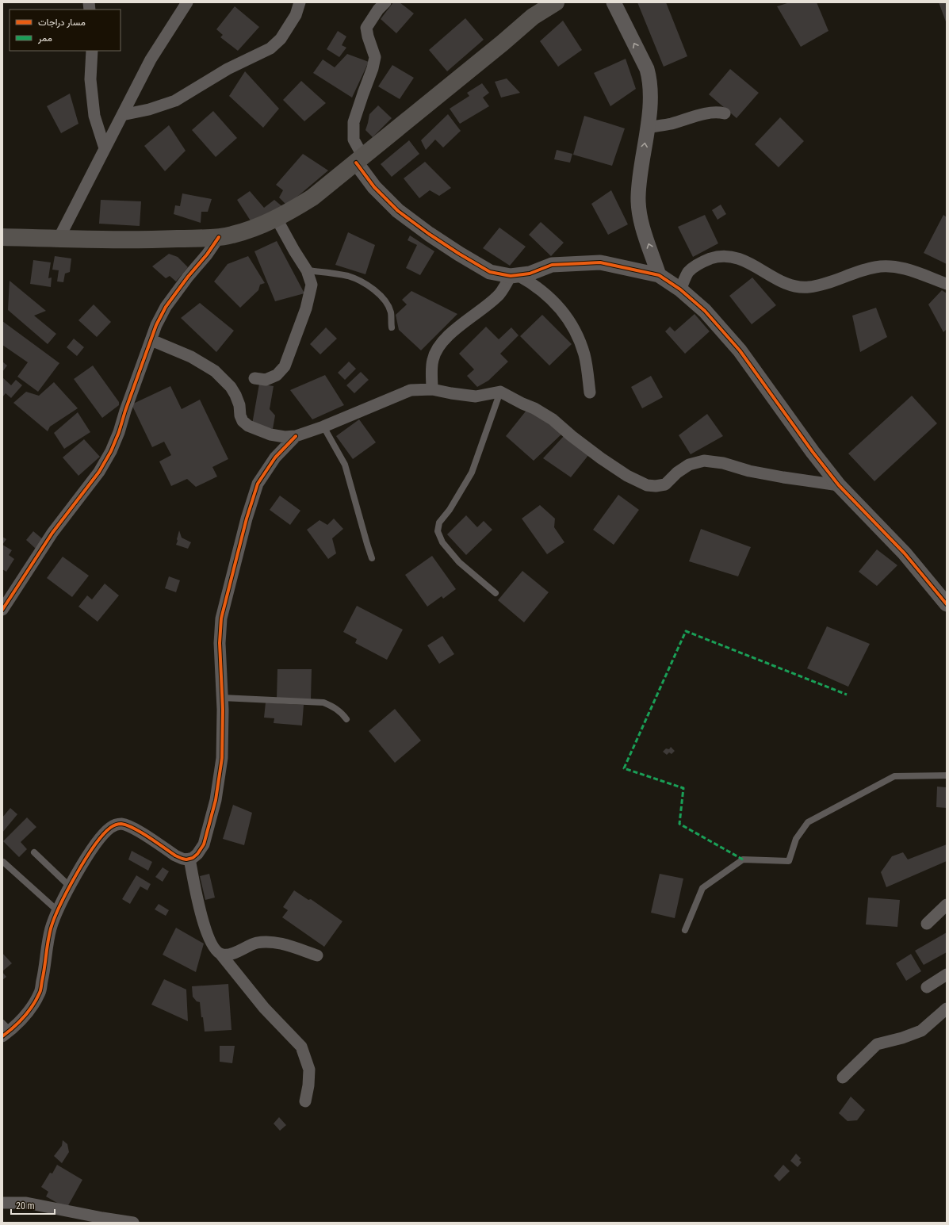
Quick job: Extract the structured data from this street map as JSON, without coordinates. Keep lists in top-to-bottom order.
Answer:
{
  "legend": ["مسار دراجات", "ممر"],
  "scale_bar": "20 m"
}
